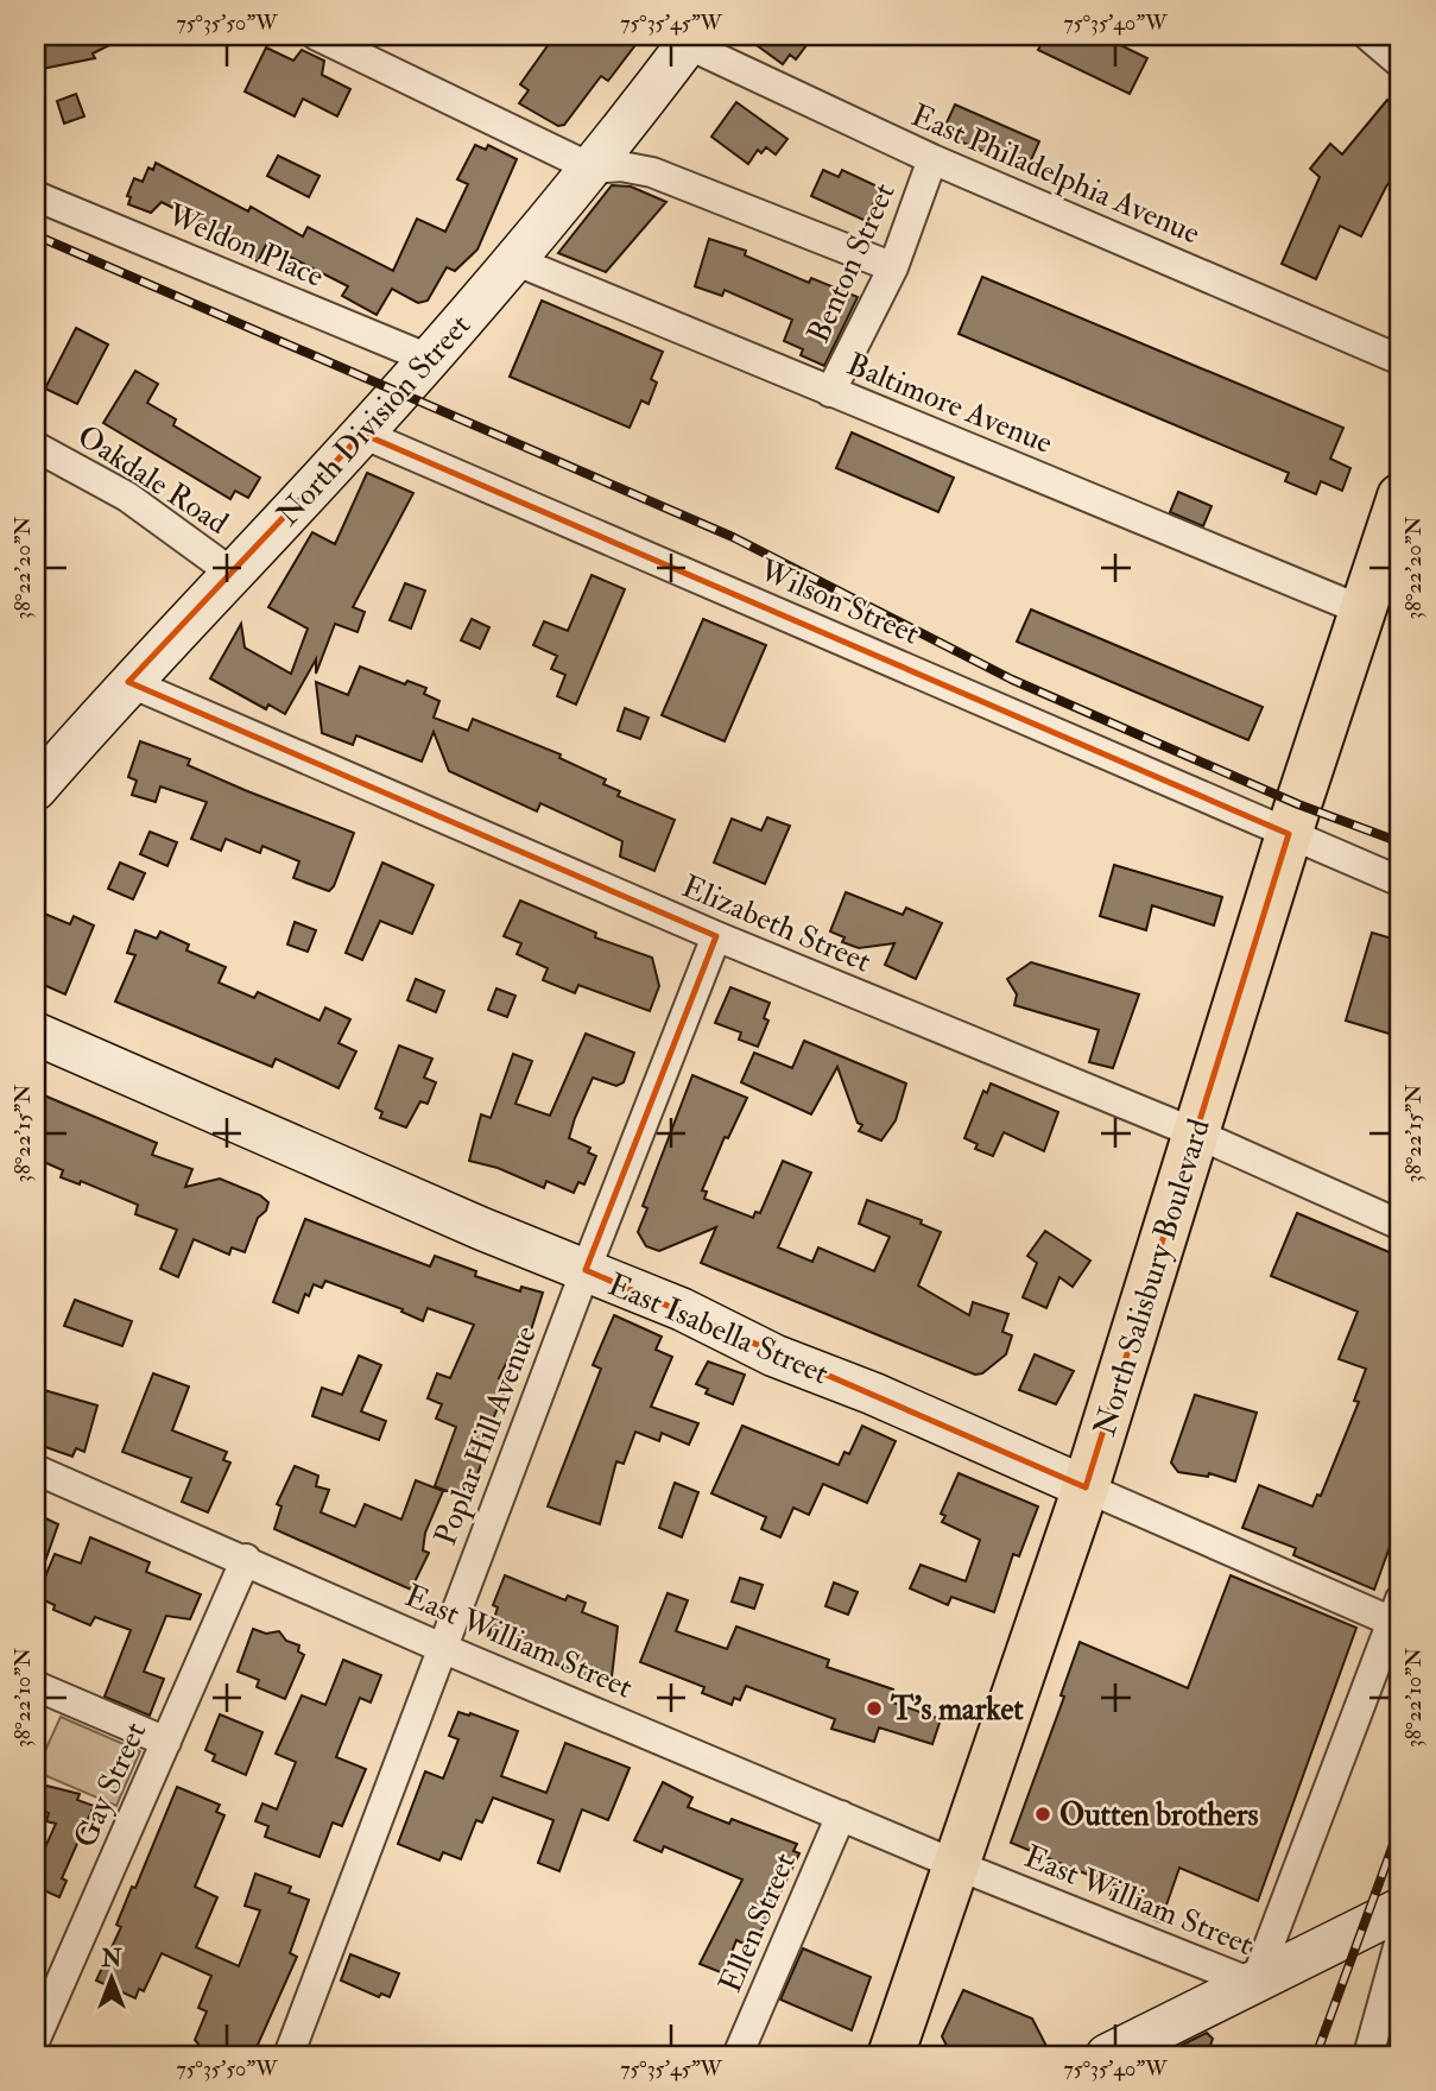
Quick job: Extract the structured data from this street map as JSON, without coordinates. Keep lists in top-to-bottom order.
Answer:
{
  "streets": {
    "main road": ["North Salisbury Boulevard"],
    "street": [
      "East Philadelphia Avenue",
      "Weldon Place",
      "Benton Street",
      "Baltimore Avenue",
      "North Division Street",
      "Oakdale Road",
      "Wilson Street",
      "Elizabeth Street",
      "East Isabella Street",
      "Poplar Hill Avenue",
      "East William Street",
      "Gay Street",
      "Ellen Street"
    ]
  },
  "crossings": [
    ["East Philadelphia Avenue", "Benton Street"],
    ["East Philadelphia Avenue", "North Division Street"],
    ["Weldon Place", "North Division Street"],
    ["Benton Street", "Baltimore Avenue"],
    ["Baltimore Avenue", "North Division Street"],
    ["Baltimore Avenue", "North Salisbury Boulevard"],
    ["North Division Street", "Oakdale Road"],
    ["North Division Street", "Wilson Street"],
    ["North Division Street", "Elizabeth Street"],
    ["Wilson Street", "North Salisbury Boulevard"],
    ["Elizabeth Street", "North Salisbury Boulevard"],
    ["Elizabeth Street", "Poplar Hill Avenue"],
    ["North Salisbury Boulevard", "East Isabella Street"],
    ["North Salisbury Boulevard", "East William Street"],
    ["East Isabella Street", "Poplar Hill Avenue"],
    ["Poplar Hill Avenue", "East William Street"],
    ["East William Street", "Gay Street"],
    ["East William Street", "Ellen Street"]
  ],
  "places": ["T's market", "Outten brothers"],
  "north": "top",
  "coordinates": [
    "75°35'50\"W",
    "75°35'45\"W",
    "75°35'40\"W",
    "38°22'20\"N",
    "38°22'15\"N",
    "38°22'10\"N"
  ]
}
